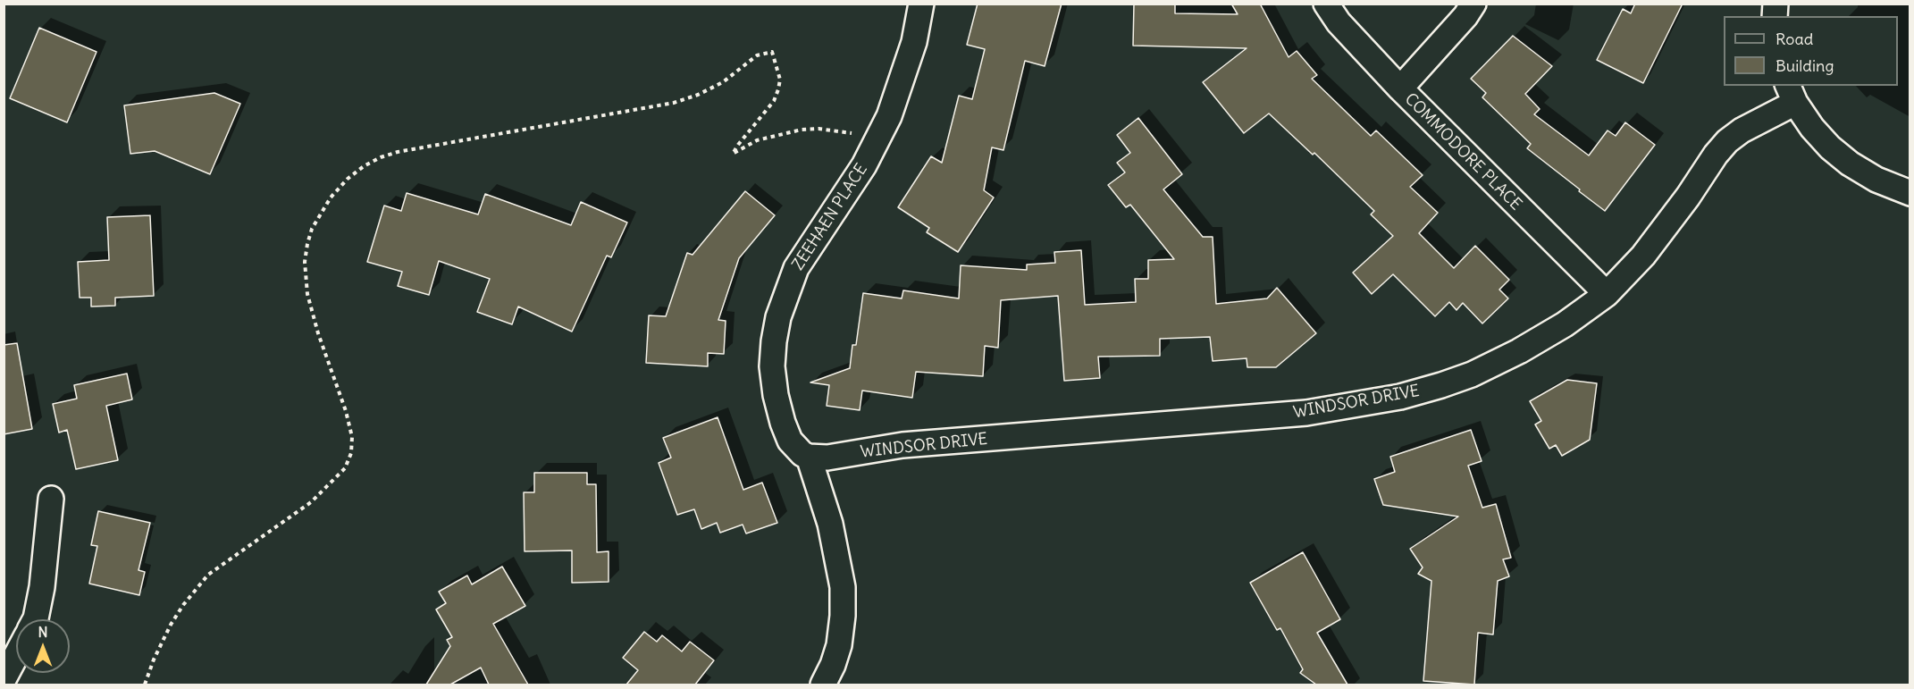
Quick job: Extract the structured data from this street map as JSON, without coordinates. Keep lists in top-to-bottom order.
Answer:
{
  "streets": {
    "street": ["COMMODORE PLACE", "ZEEHAEN PLACE", "WINDSOR DRIVE"]
  },
  "crossings": [
    ["COMMODORE PLACE", "WINDSOR DRIVE"],
    ["ZEEHAEN PLACE", "WINDSOR DRIVE"]
  ],
  "legend": ["Road", "Building"],
  "north": "top"
}
